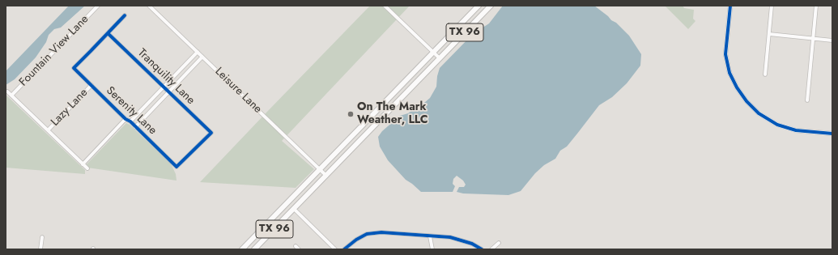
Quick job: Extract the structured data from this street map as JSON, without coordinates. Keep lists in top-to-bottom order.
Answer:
{
  "streets": {
    "main road": ["TX 96"],
    "street": [
      "Fountain View Lane",
      "Tranquility Lane",
      "Leisure Lane",
      "Lazy Lane",
      "Serenity Lane"
    ]
  },
  "crossings": [
    ["TX 96", "Leisure Lane"],
    ["Tranquility Lane", "Serenity Lane"],
    ["Lazy Lane", "Serenity Lane"]
  ],
  "places": ["On The Mark Weather, LLC"]
}
